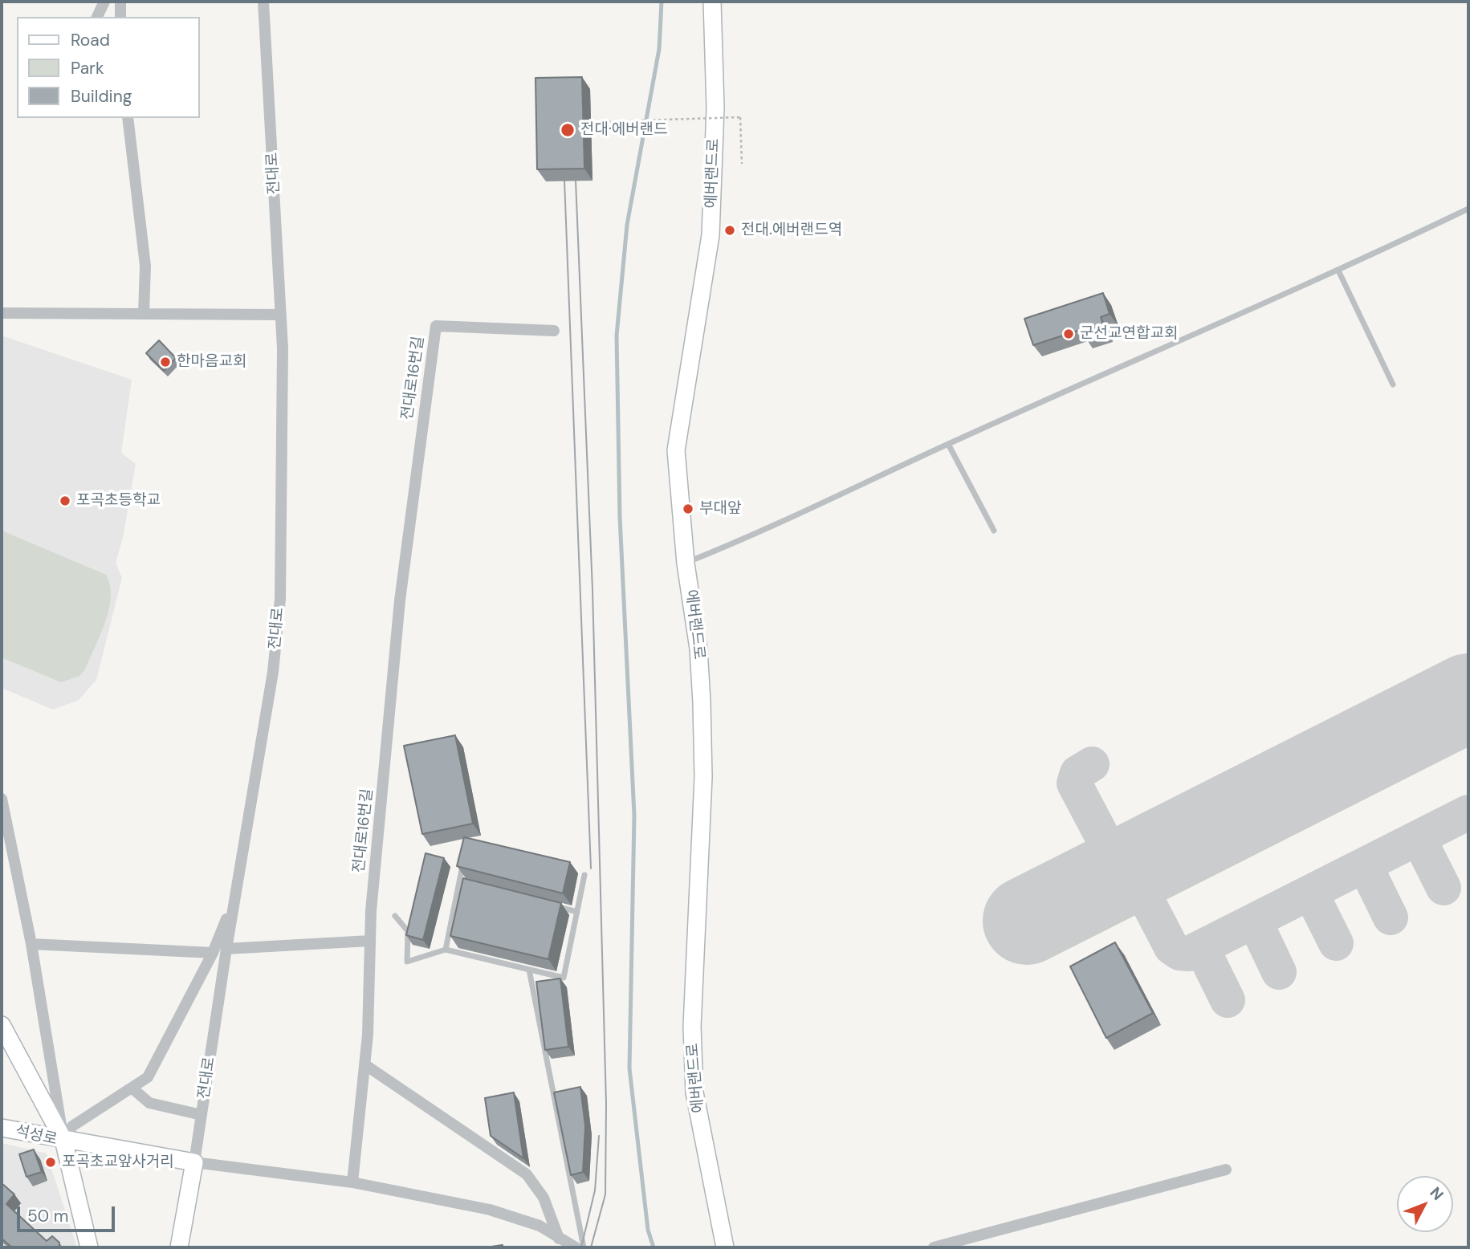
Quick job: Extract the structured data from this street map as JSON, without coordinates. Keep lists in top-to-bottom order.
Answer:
{
  "streets": {
    "street": [
      "전대로",
      "에버랜드로",
      "전대로16번길",
      "석성로"
    ]
  },
  "places": [
    "전대·에버랜드",
    "전대.에버랜드역",
    "군선교연합교회",
    "한마음교회",
    "포곡초등학교",
    "부대앞",
    "포곡초교앞사거리"
  ],
  "legend": ["Road", "Park", "Building"],
  "scale_bar": "50 m",
  "north": "top right"
}
